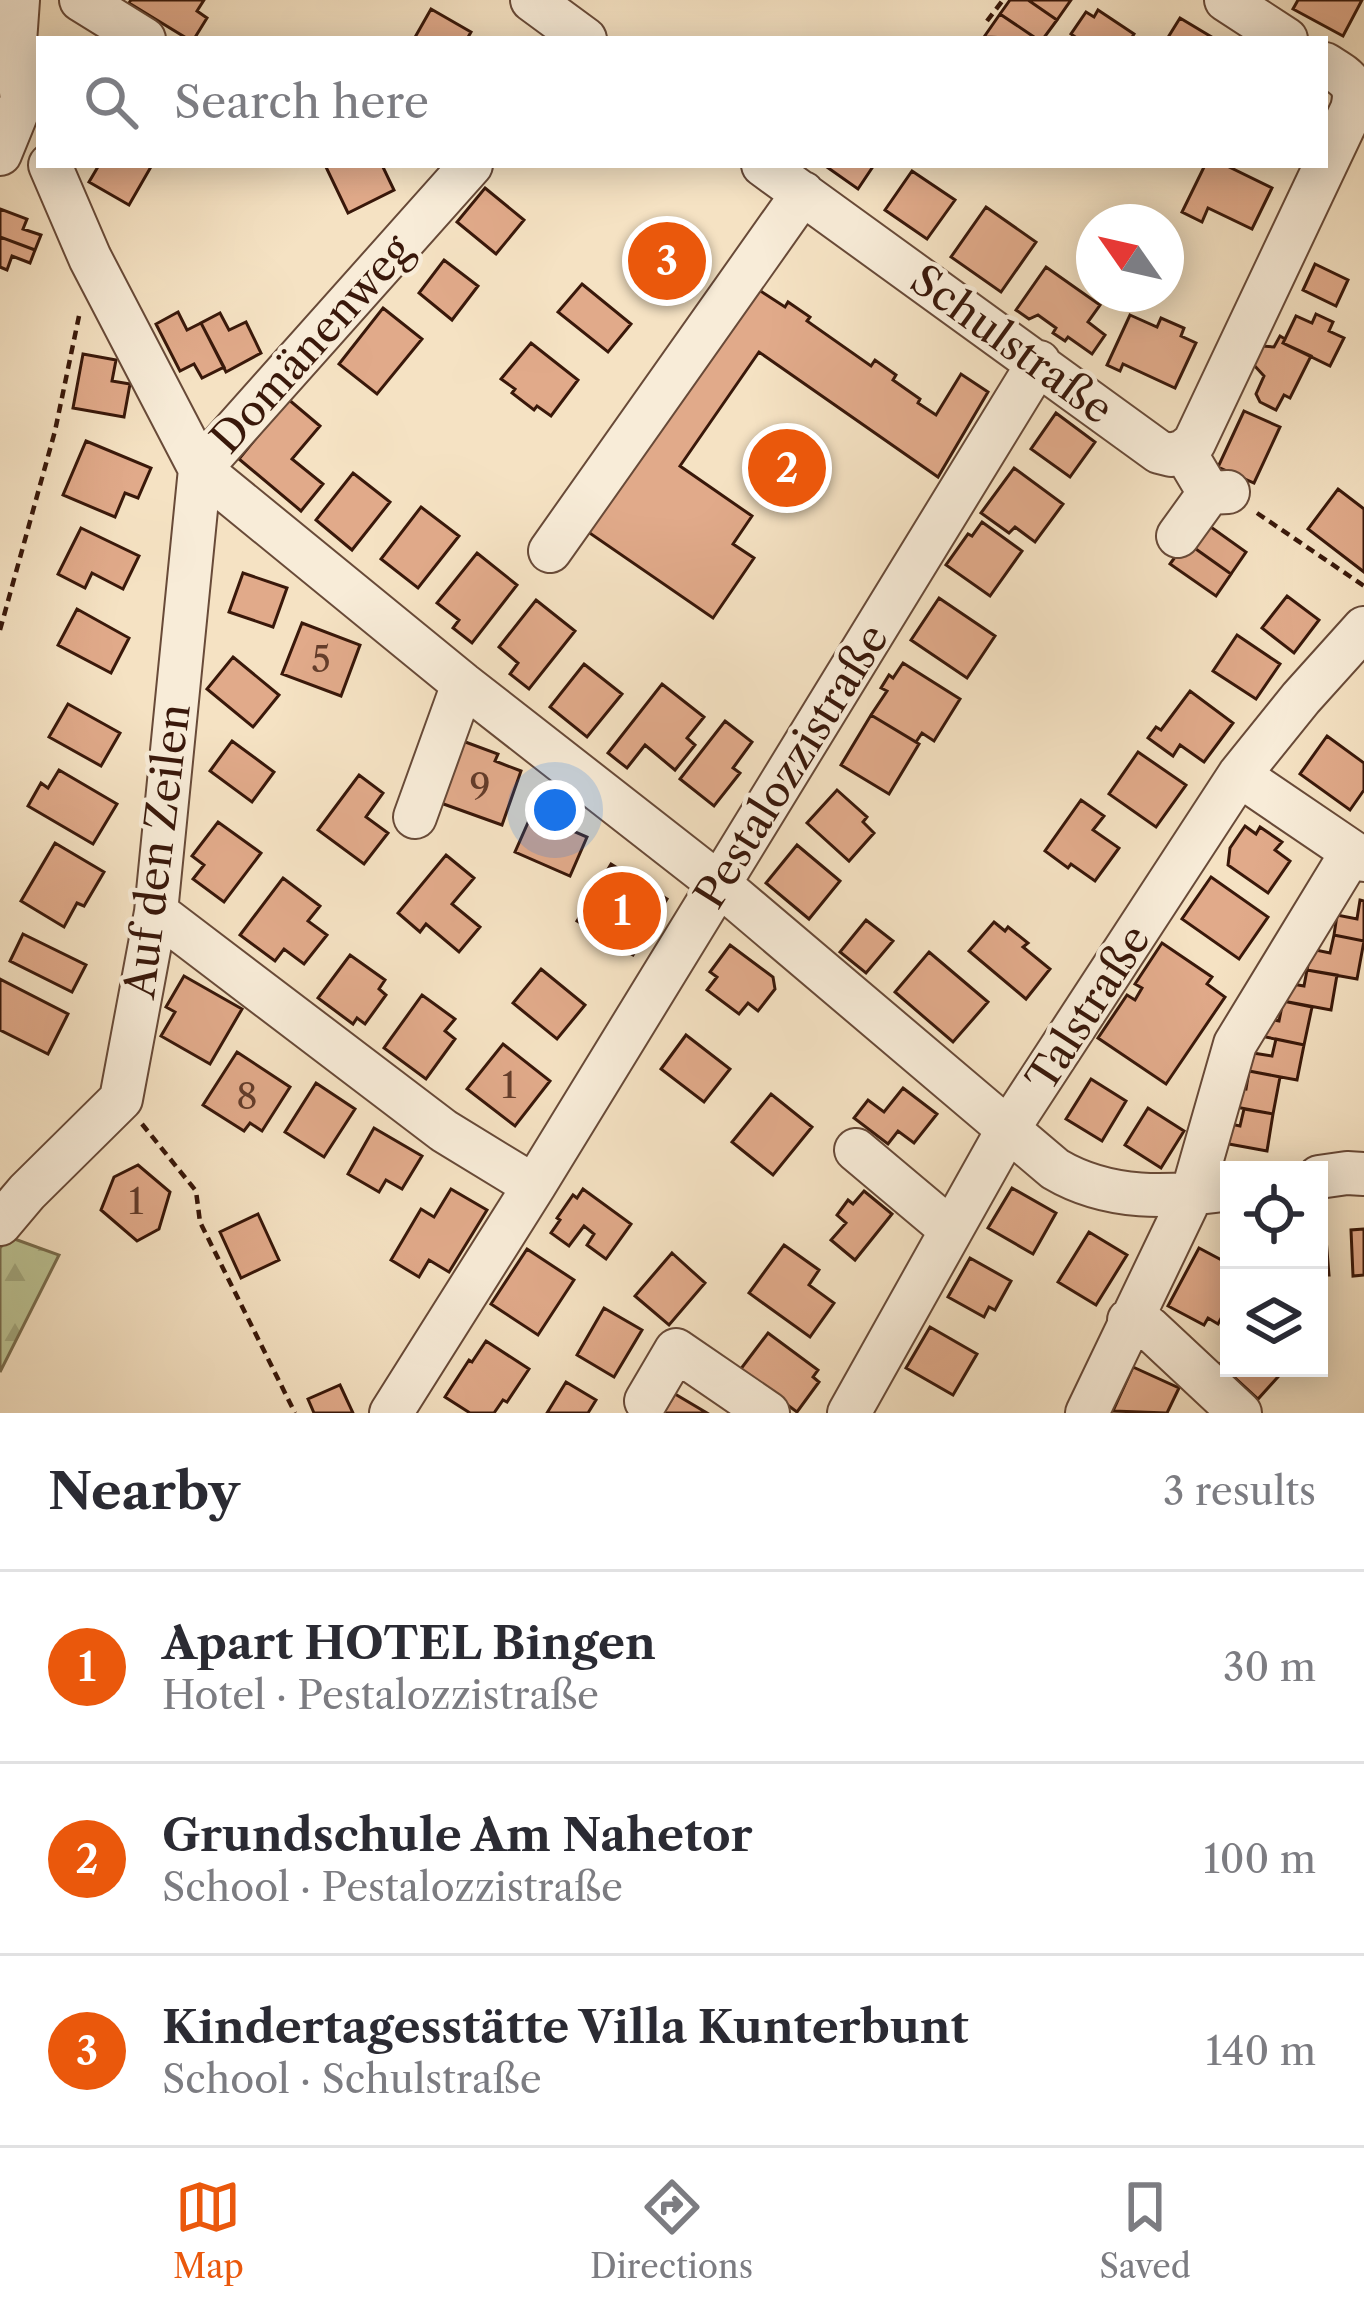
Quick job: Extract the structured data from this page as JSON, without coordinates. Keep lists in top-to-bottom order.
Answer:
{
  "streets": {
    "street": [
      "Domänenweg",
      "Schulstraße",
      "Pestalozzistraße",
      "Auf den Zeilen",
      "Talstraße"
    ]
  },
  "crossings": [
    ["Domänenweg", "Auf den Zeilen"],
    ["Schulstraße", "Pestalozzistraße"]
  ],
  "house_numbers": [
    "5",
    "9",
    "1",
    "8",
    "1"
  ],
  "north": "top left",
  "page": {
    "search": "Search here",
    "pins": ["3", "2", "1"],
    "heading": ["Nearby", "3 results"],
    "list": [
      {
        "mark": "1",
        "name": "Apart HOTEL Bingen",
        "note": "Hotel · Pestalozzistraße",
        "value": "30 m"
      },
      {
        "mark": "2",
        "name": "Grundschule Am Nahetor",
        "note": "School · Pestalozzistraße",
        "value": "100 m"
      },
      {
        "mark": "3",
        "name": "Kindertagesstätte Villa Kunterbunt",
        "note": "School · Schulstraße",
        "value": "140 m"
      }
    ],
    "nav": ["Map", "Directions", "Saved"]
  }
}
